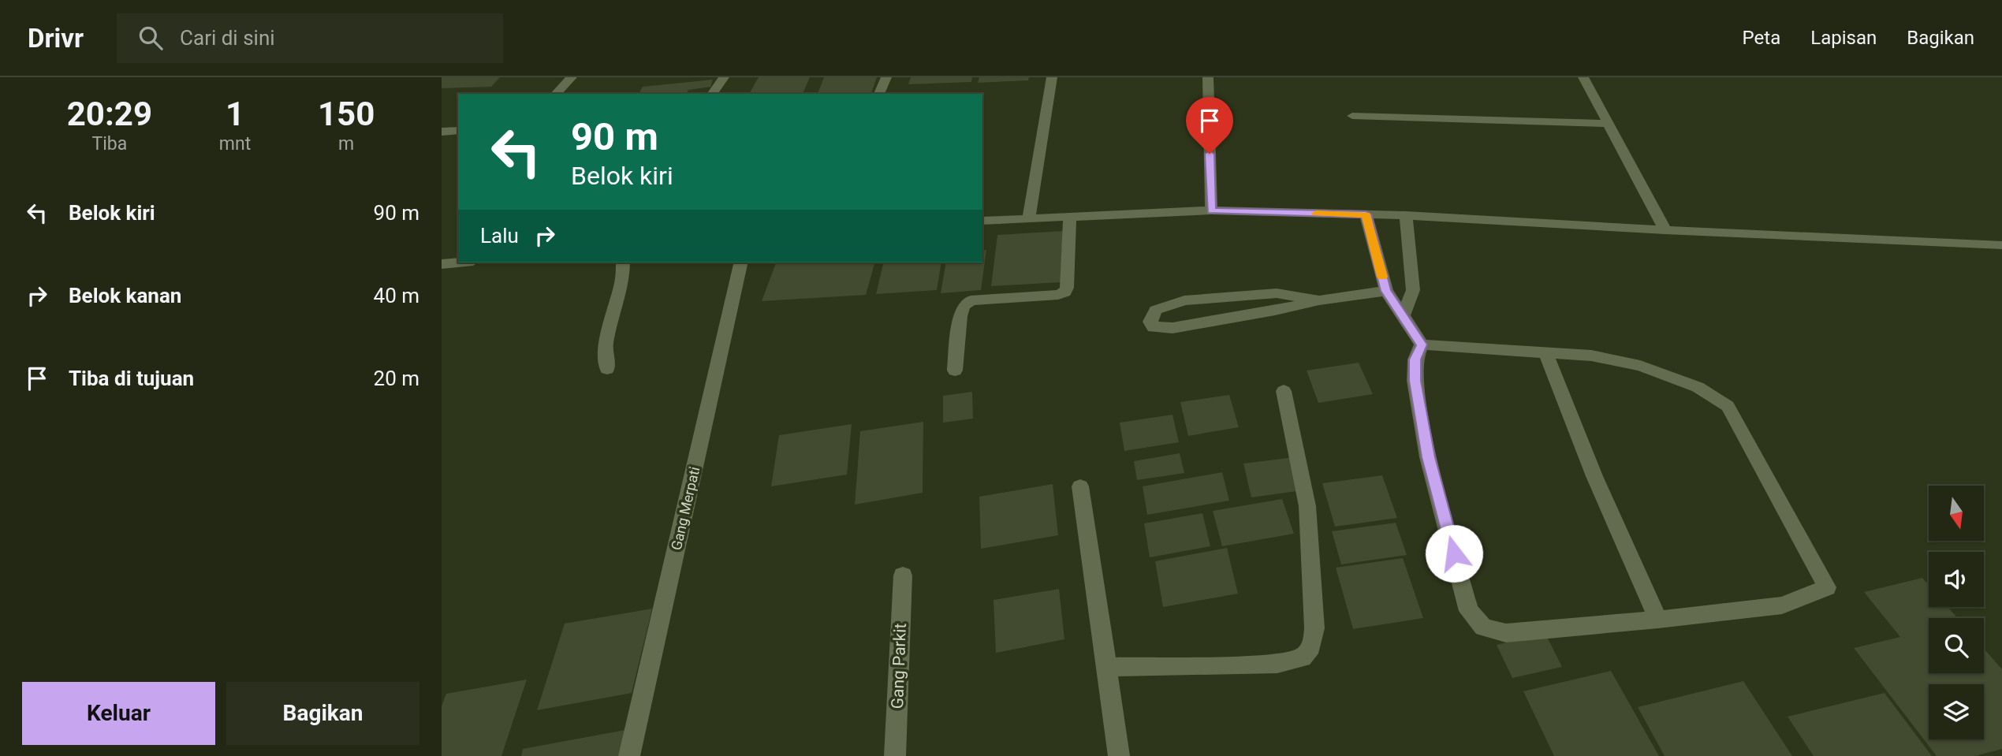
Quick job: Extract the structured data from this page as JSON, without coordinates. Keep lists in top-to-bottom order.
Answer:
{
  "streets": {
    "street": ["Gang Merpati", "Gang Parkit"]
  },
  "north": "bottom",
  "page": {
    "header": "Drivr",
    "search": "Cari di sini",
    "nav": ["Peta", "Lapisan", "Bagikan"],
    "eta": [
      "20:29",
      "Tiba",
      "1",
      "mnt",
      "150",
      "m"
    ],
    "turn": ["90 m", "Belok kiri"],
    "list": [
      {
        "name": "Belok kiri",
        "value": "90 m"
      },
      {
        "name": "Belok kanan",
        "value": "40 m"
      },
      {
        "name": "Tiba di tujuan",
        "value": "20 m"
      }
    ],
    "then": "Lalu",
    "buttons": ["Keluar", "Bagikan"]
  }
}
